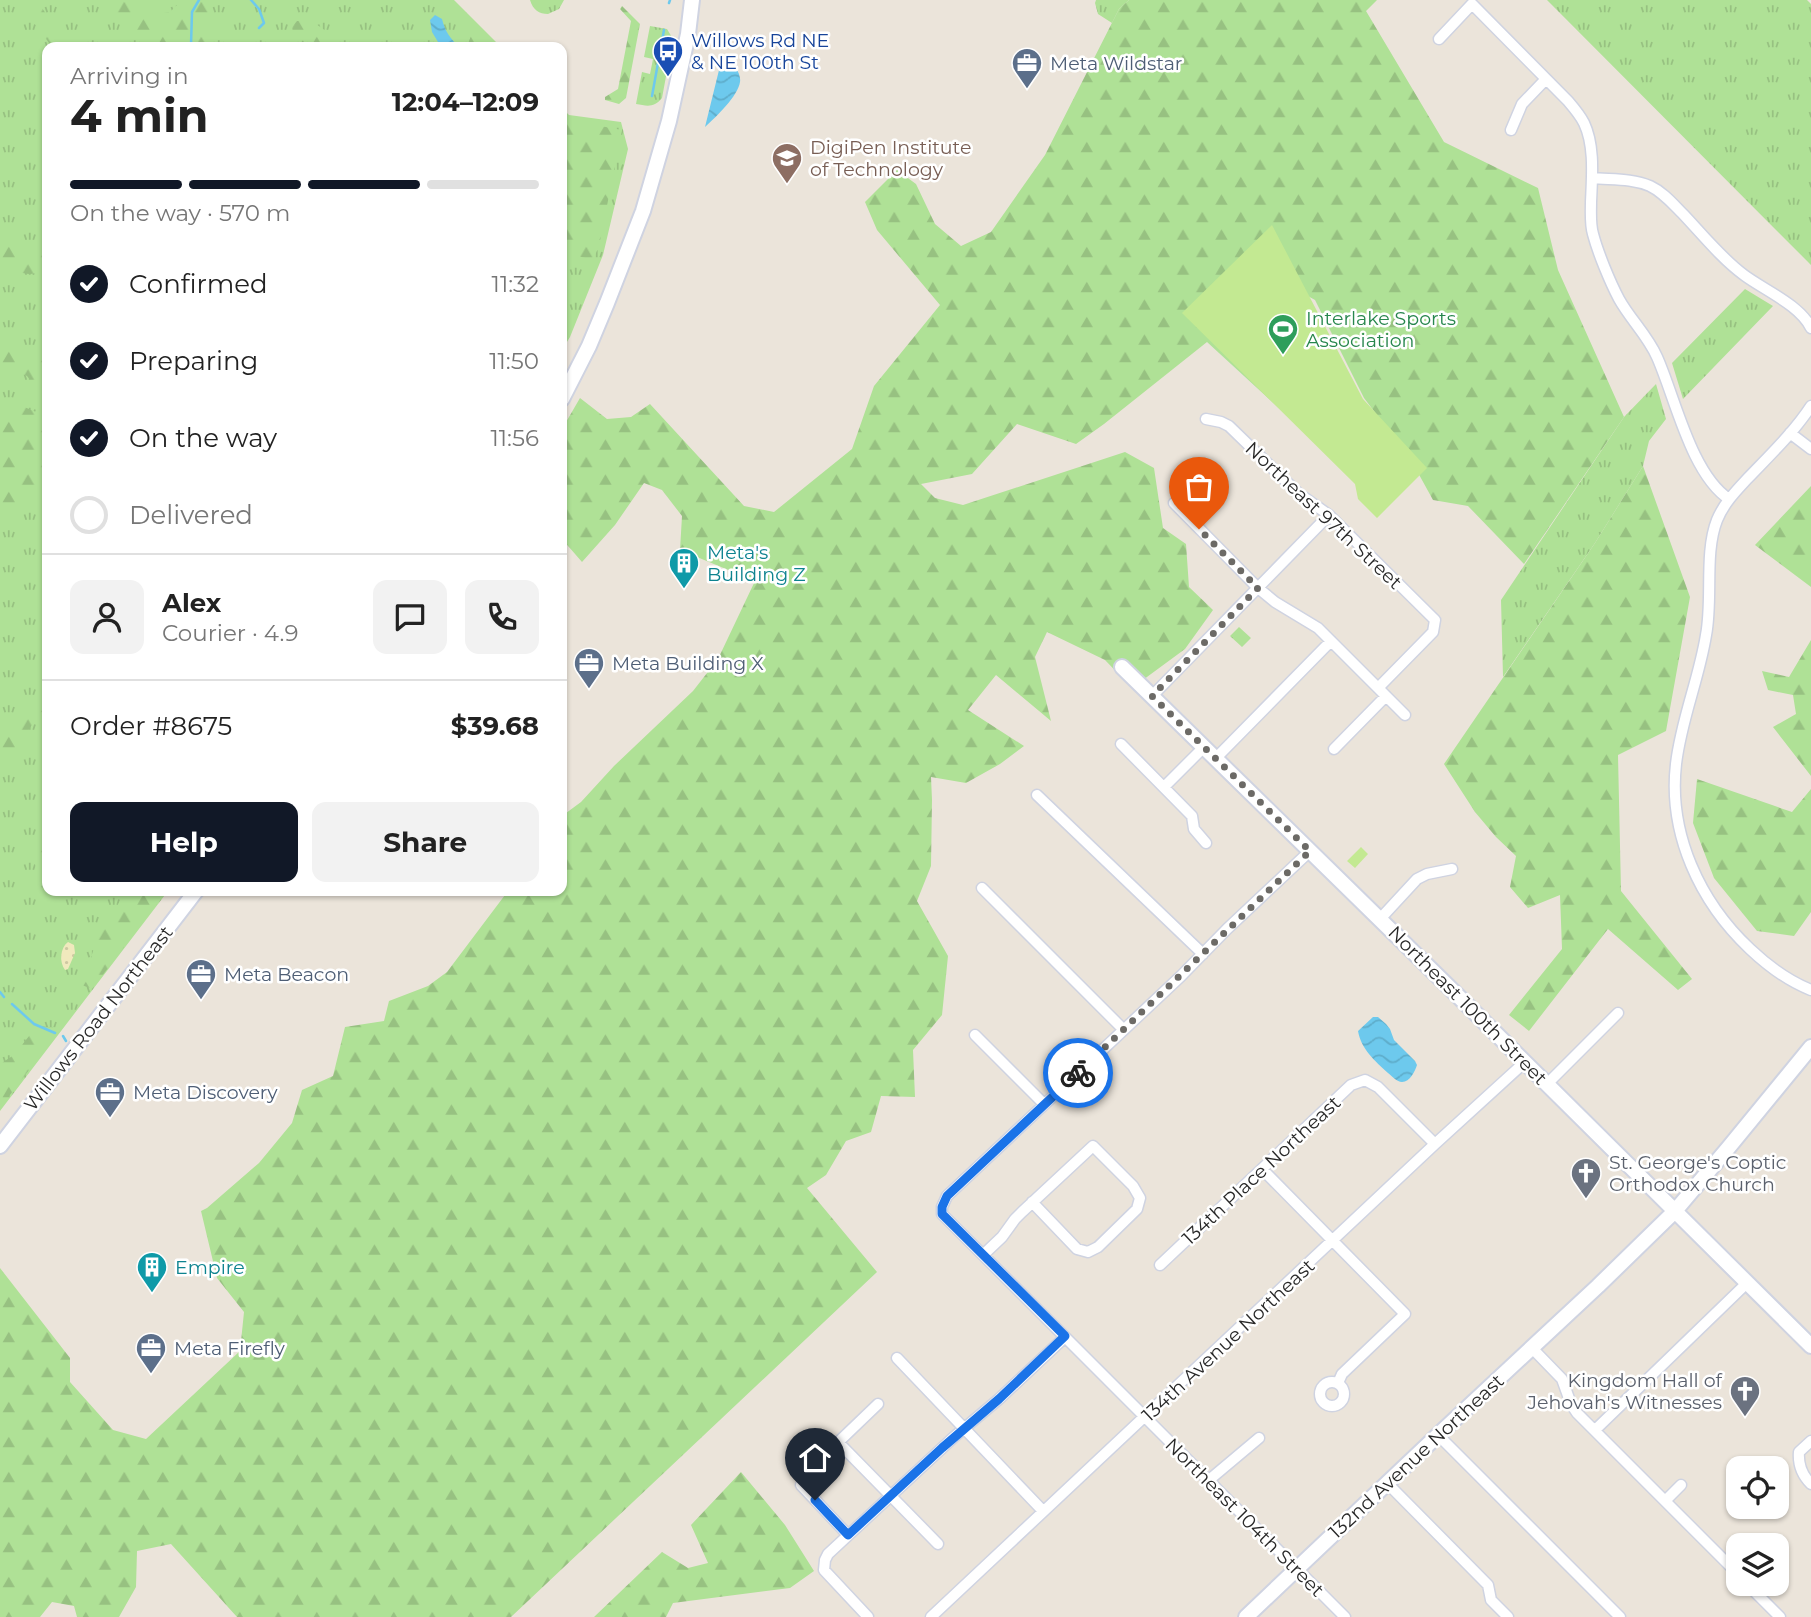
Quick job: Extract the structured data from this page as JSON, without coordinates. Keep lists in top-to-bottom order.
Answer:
{
  "streets": {
    "street": [
      "Northeast 97th Street",
      "Northeast 100th Street",
      "Willows Road Northeast",
      "134th Place Northeast",
      "134th Avenue Northeast",
      "132nd Avenue Northeast",
      "Northeast 104th Street"
    ]
  },
  "crossings": [
    ["Northeast 100th Street", "134th Avenue Northeast"],
    ["Northeast 100th Street", "132nd Avenue Northeast"],
    ["134th Place Northeast", "134th Avenue Northeast"],
    ["134th Avenue Northeast", "Northeast 104th Street"],
    ["132nd Avenue Northeast", "Northeast 104th Street"]
  ],
  "places": {
    "bus stop": ["Willows Rd NE & NE 100th St"],
    "office": [
      "Meta Wildstar",
      "Meta Building X",
      "Meta Beacon",
      "Meta Discovery",
      "Meta Firefly"
    ],
    "school or university": ["DigiPen Institute of Technology"],
    "sports": ["Interlake Sports Association"],
    "building": ["Meta's Building Z", "Empire"],
    "church": ["St. George's Coptic Orthodox Church", "Kingdom Hall of Jehovah's Witnesses"]
  },
  "page": {
    "heading": ["4 min", "Arriving in", "12:04–12:09"],
    "panel": [
      "Alex",
      "Courier · 4.9",
      "Order #8675",
      "$39.68"
    ],
    "bar": "On the way · 570 m",
    "list": [
      ["Confirmed", "11:32"],
      ["Preparing", "11:50"],
      ["On the way", "11:56"],
      "Delivered"
    ],
    "buttons": ["Help", "Share"]
  }
}
